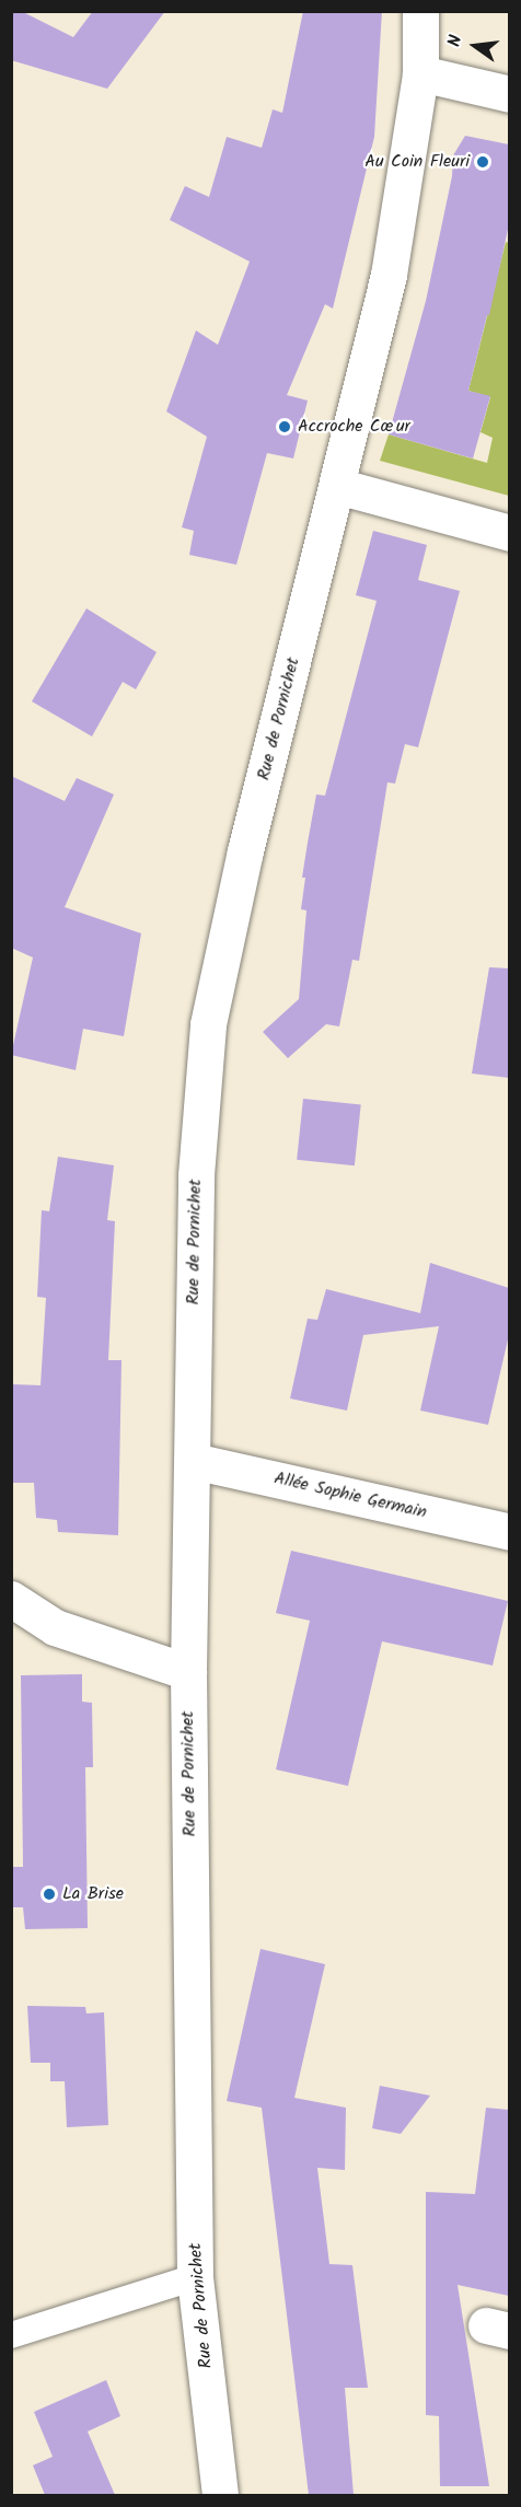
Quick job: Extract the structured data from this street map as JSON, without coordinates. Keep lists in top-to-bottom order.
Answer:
{
  "streets": {
    "main road": ["Rue de Pornichet", "Allée Sophie Germain"]
  },
  "crossings": [
    ["Rue de Pornichet", "Allée Sophie Germain"]
  ],
  "places": ["Au Coin Fleuri", "Accroche Cœur", "La Brise"],
  "north": "left"
}
